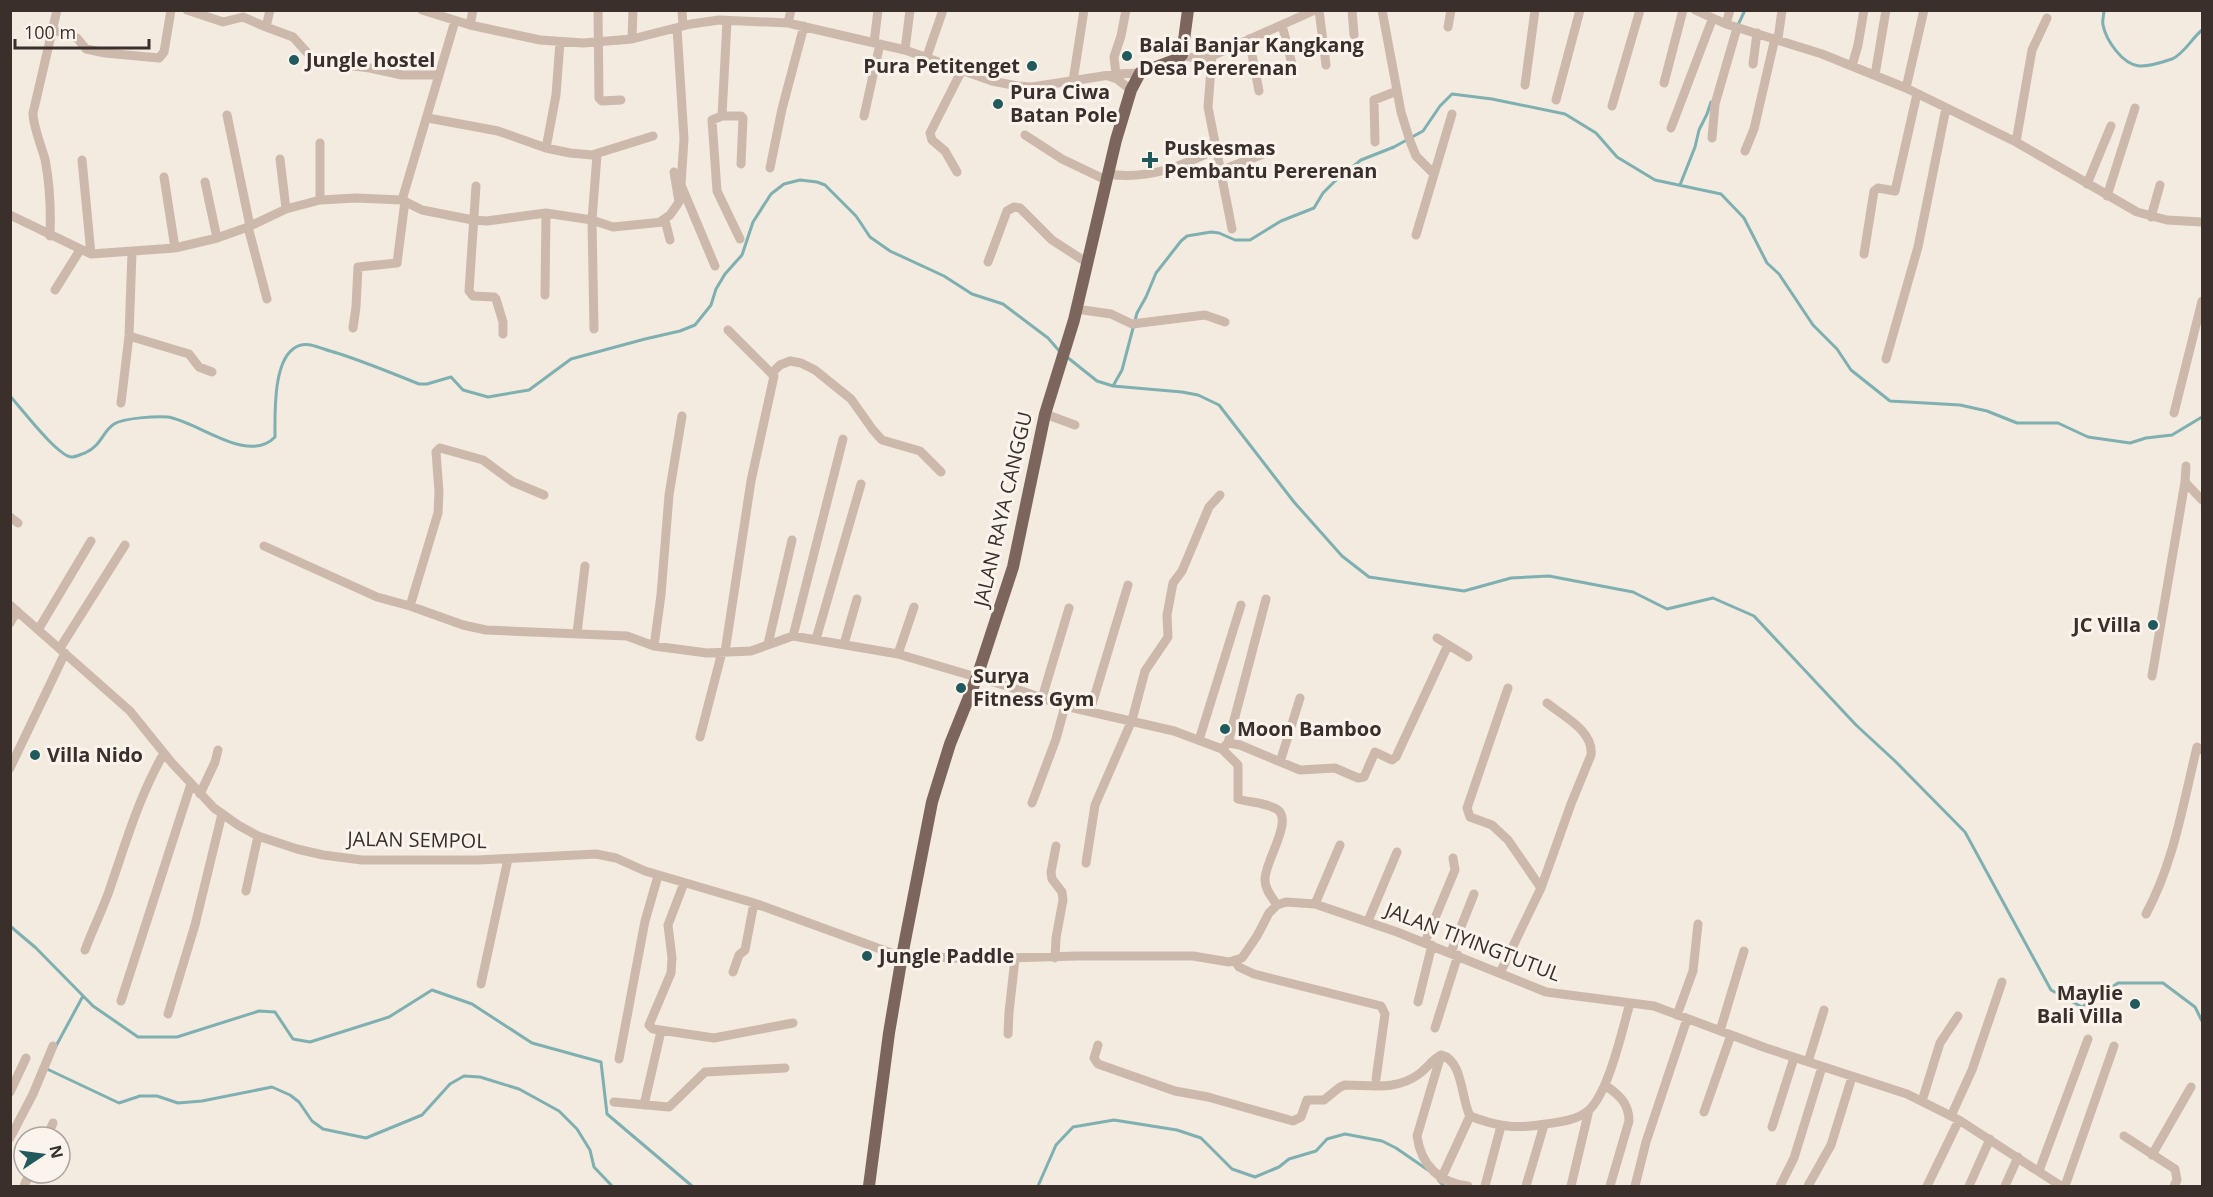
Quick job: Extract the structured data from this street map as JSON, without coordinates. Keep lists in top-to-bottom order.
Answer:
{
  "streets": {
    "main road": ["JALAN RAYA CANGGU"],
    "street": ["JALAN SEMPOL", "JALAN TIYINGTUTUL"]
  },
  "crossings": [
    ["JALAN RAYA CANGGU", "JALAN SEMPOL"]
  ],
  "places": {
    "other": [
      "Balai Banjar Kangkang Desa Pererenan",
      "Jungle hostel",
      "Pura Petitenget",
      "Pura Ciwa Batan Pole",
      "JC Villa",
      "Surya Fitness Gym",
      "Moon Bamboo",
      "Villa Nido",
      "Jungle Paddle",
      "Maylie Bali Villa"
    ],
    "health": ["Puskesmas Pembantu Pererenan"]
  },
  "scale_bar": "100 m",
  "north": "right"
}
